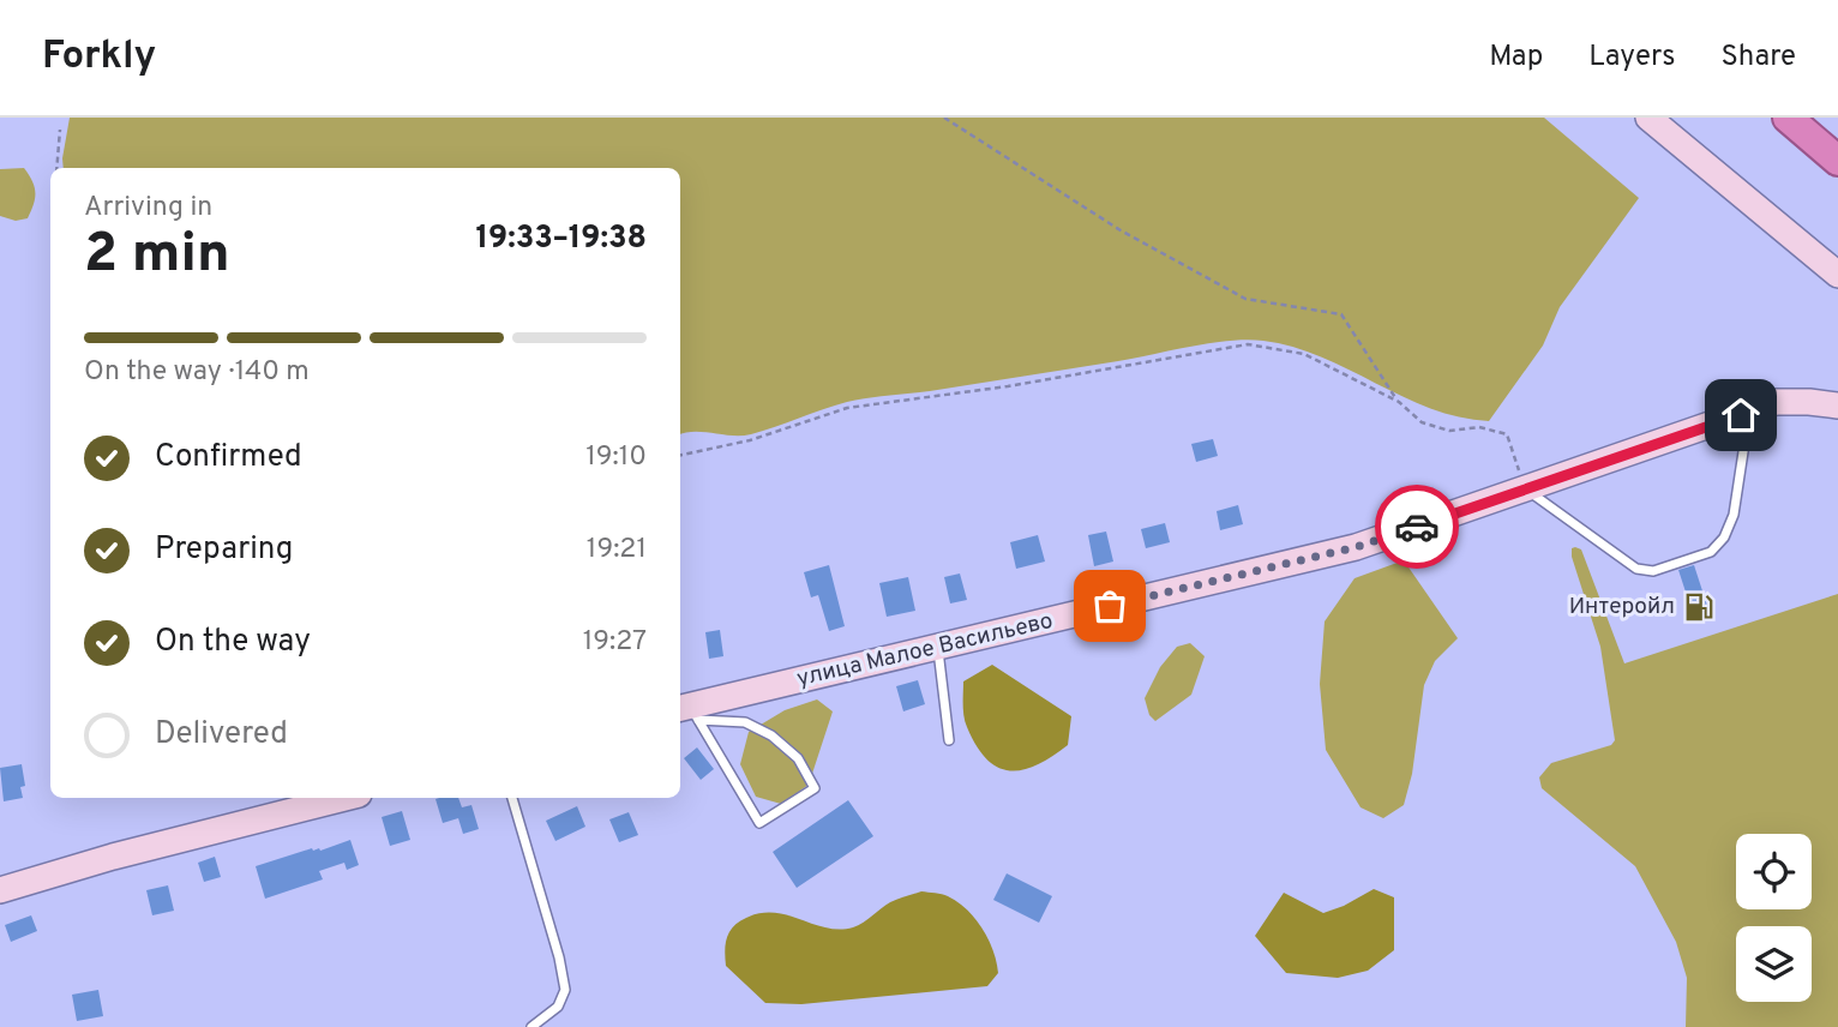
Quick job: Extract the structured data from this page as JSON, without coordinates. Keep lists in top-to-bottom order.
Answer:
{
  "streets": {
    "main road": ["улица Малое Васильево"]
  },
  "places": {
    "fuel station": ["Интеройл"]
  },
  "page": {
    "header": "Forkly",
    "nav": ["Map", "Layers", "Share"],
    "heading": ["2 min", "Arriving in", "19:33–19:38"],
    "bar": "On the way · 140 m",
    "list": [
      ["Confirmed", "19:10"],
      ["Preparing", "19:21"],
      ["On the way", "19:27"],
      "Delivered"
    ]
  }
}
